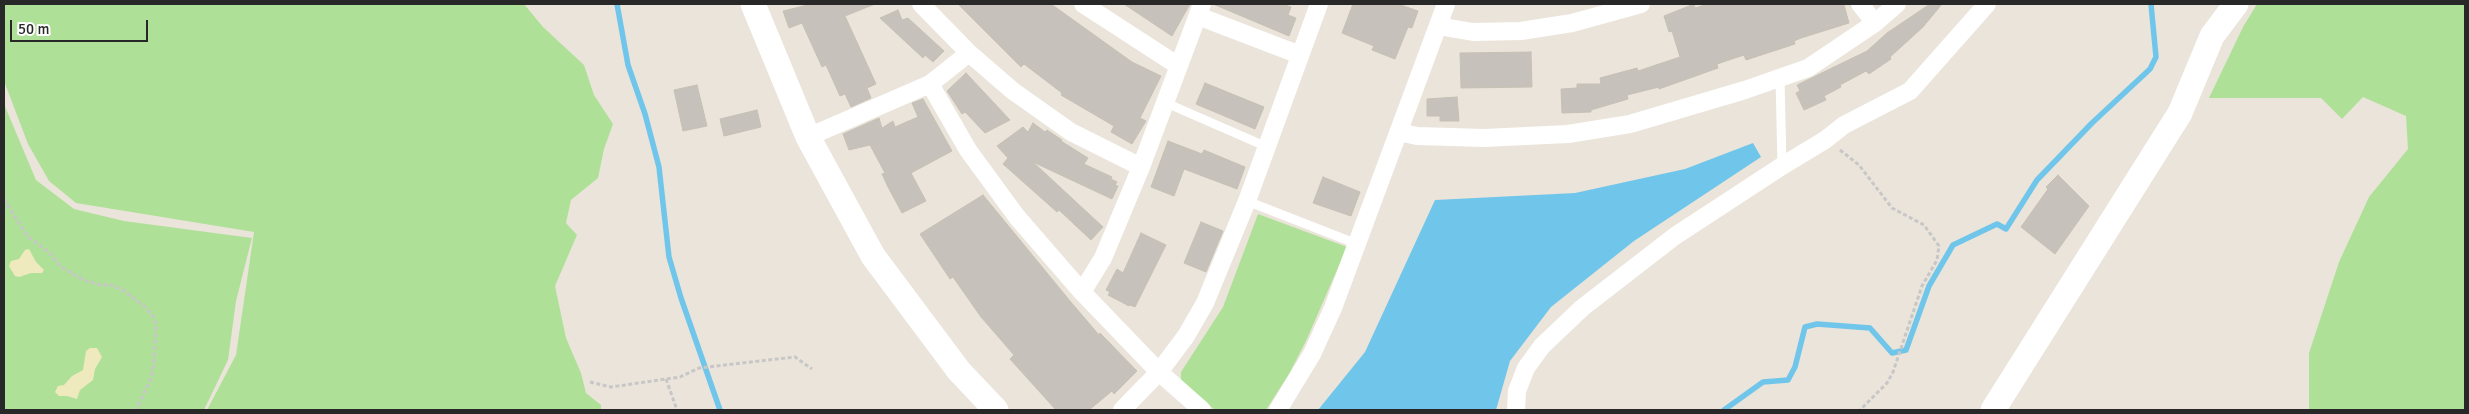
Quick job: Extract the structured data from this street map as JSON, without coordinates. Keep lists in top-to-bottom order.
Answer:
{
  "scale_bar": "50 m"
}
